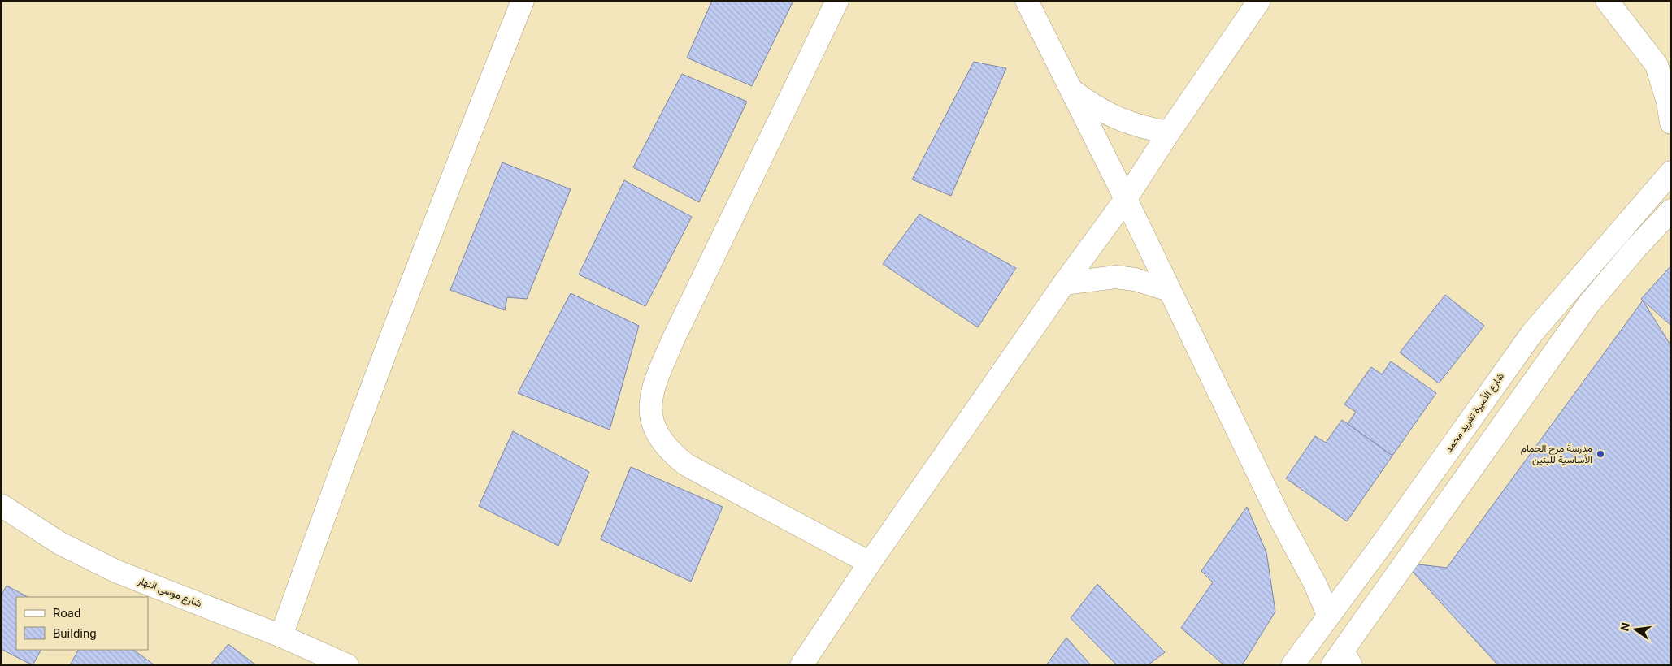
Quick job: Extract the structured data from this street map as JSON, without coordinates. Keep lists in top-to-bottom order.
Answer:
{
  "streets": {
    "street": ["شارع الأميرة تغريد محمد", "شارع موسى النهار"]
  },
  "places": ["مدرسة مرج الحمام الأساسية للبنين"],
  "legend": ["Road", "Building"],
  "north": "left"
}
